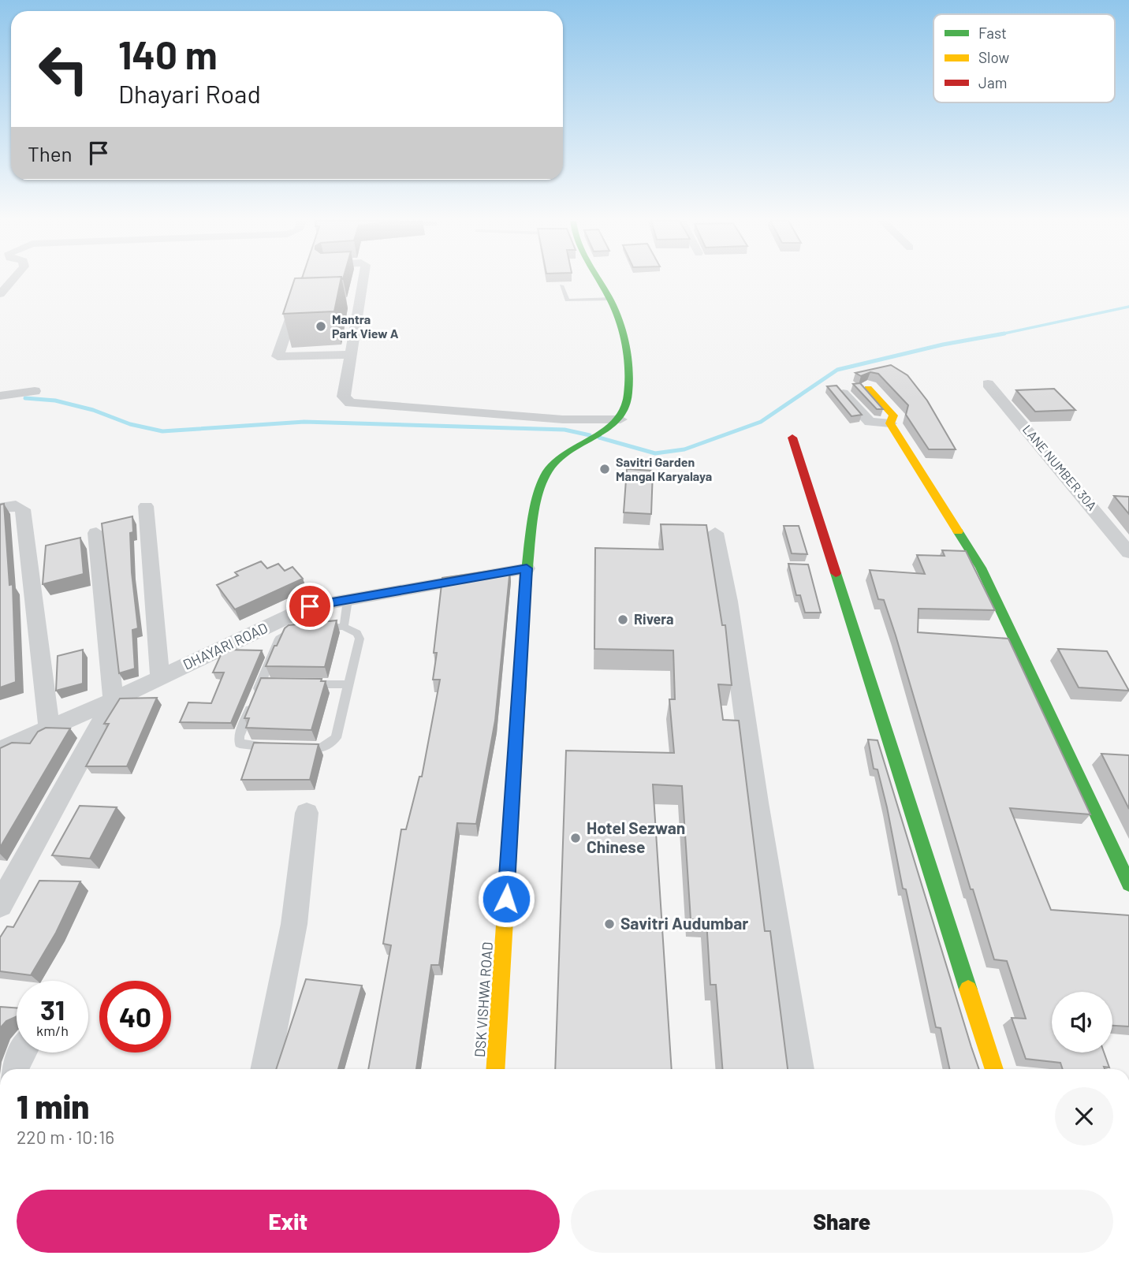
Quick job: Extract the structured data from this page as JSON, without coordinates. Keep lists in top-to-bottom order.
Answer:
{
  "streets": {
    "street": ["LANE NUMBER 30A", "DHAYARI ROAD", "DSK VISHWA ROAD"]
  },
  "crossings": [
    ["DHAYARI ROAD", "DSK VISHWA ROAD"]
  ],
  "places": [
    "Mantra Park View A",
    "Savitri Garden Mangal Karyalaya",
    "Rivera",
    "Hotel Sezwan Chinese",
    "Savitri Audumbar"
  ],
  "legend": ["Fast", "Slow", "Jam"],
  "page": {
    "turn": ["140 m", "Dhayari Road"],
    "then": "Then",
    "speed": "31 km/h",
    "limit": "40",
    "heading": ["1 min", "220 m · 10:16"],
    "buttons": ["Exit", "Share"]
  }
}
